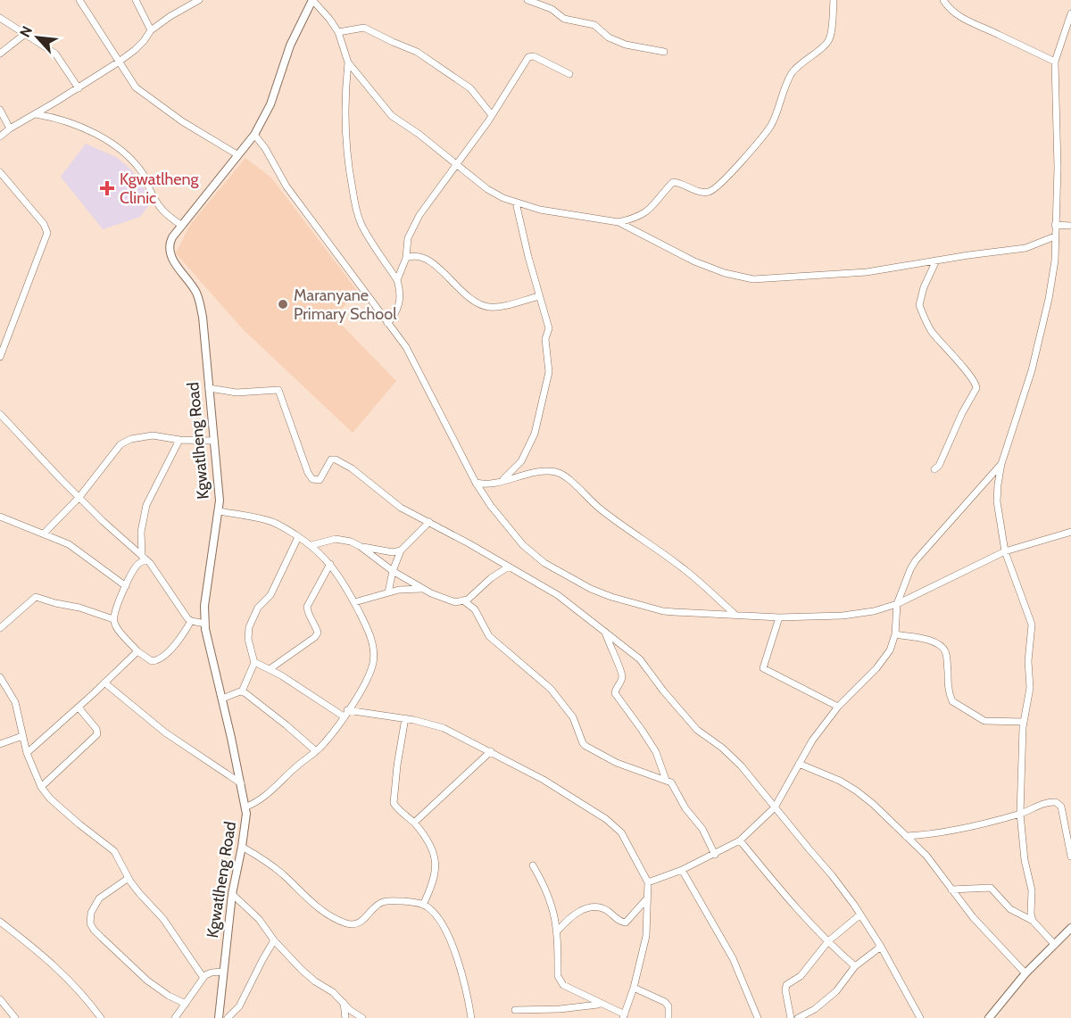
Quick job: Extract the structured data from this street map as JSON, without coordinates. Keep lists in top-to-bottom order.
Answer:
{
  "streets": {
    "street": ["Kgwatlheng Road"]
  },
  "places": {
    "health": ["Kgwatlheng Clinic"],
    "other": ["Maranyane Primary School"]
  },
  "north": "top left"
}
